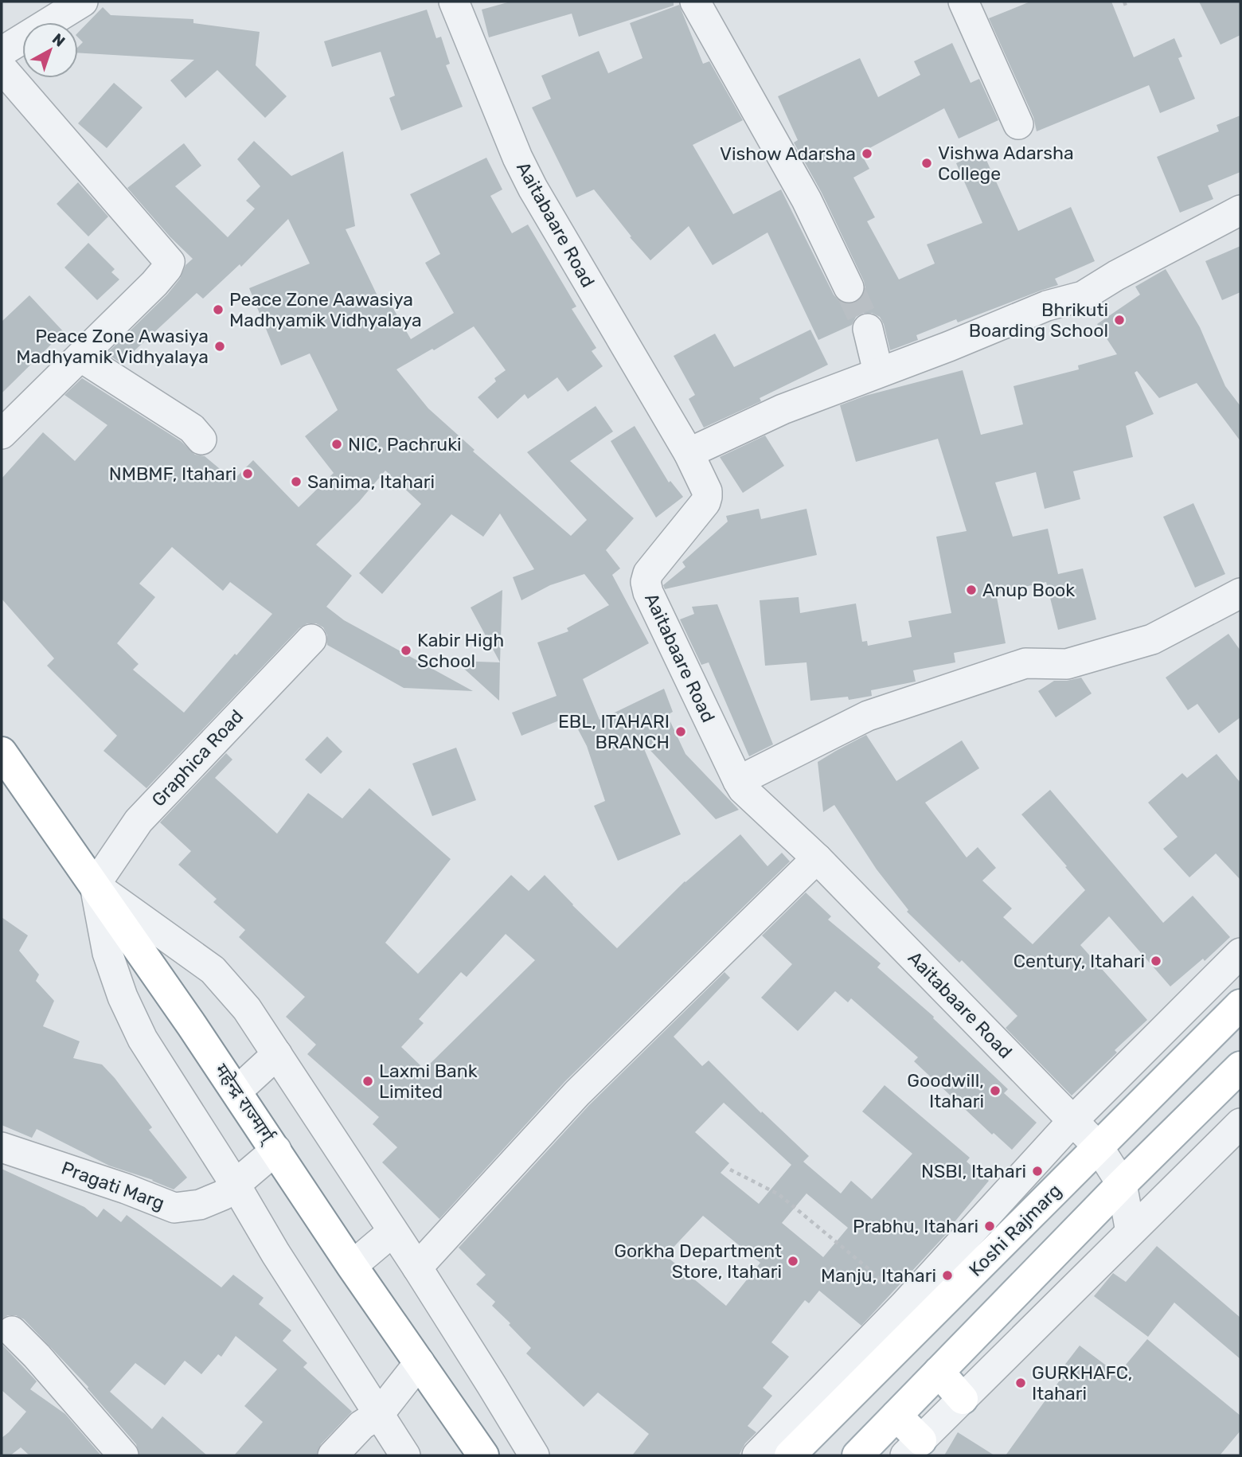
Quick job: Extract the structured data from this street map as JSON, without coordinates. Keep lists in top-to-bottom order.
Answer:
{
  "streets": {
    "main road": ["महेन्द्र राज्मार्ग्", "Koshi Rajmarg"],
    "street": ["Aaitabaare Road", "Graphica Road", "Pragati Marg"]
  },
  "crossings": [
    ["Aaitabaare Road", "Koshi Rajmarg"],
    ["Graphica Road", "महेन्द्र राज्मार्ग्"],
    ["महेन्द्र राज्मार्ग्", "Pragati Marg"]
  ],
  "places": [
    "Vishow Adarsha",
    "Vishwa Adarsha College",
    "Peace Zone Aawasiya Madhyamik Vidhyalaya",
    "Bhrikuti Boarding School",
    "Peace Zone Awasiya Madhyamik Vidhyalaya",
    "NIC, Pachruki",
    "NMBMF, Itahari",
    "Sanima, Itahari",
    "Anup Book",
    "Kabir High School",
    "EBL, ITAHARI BRANCH",
    "Century, Itahari",
    "Laxmi Bank Limited",
    "Goodwill, Itahari",
    "NSBI, Itahari",
    "Prabhu, Itahari",
    "Gorkha Department Store, Itahari",
    "Manju, Itahari",
    "GURKHAFC, Itahari"
  ],
  "north": "top right"
}
